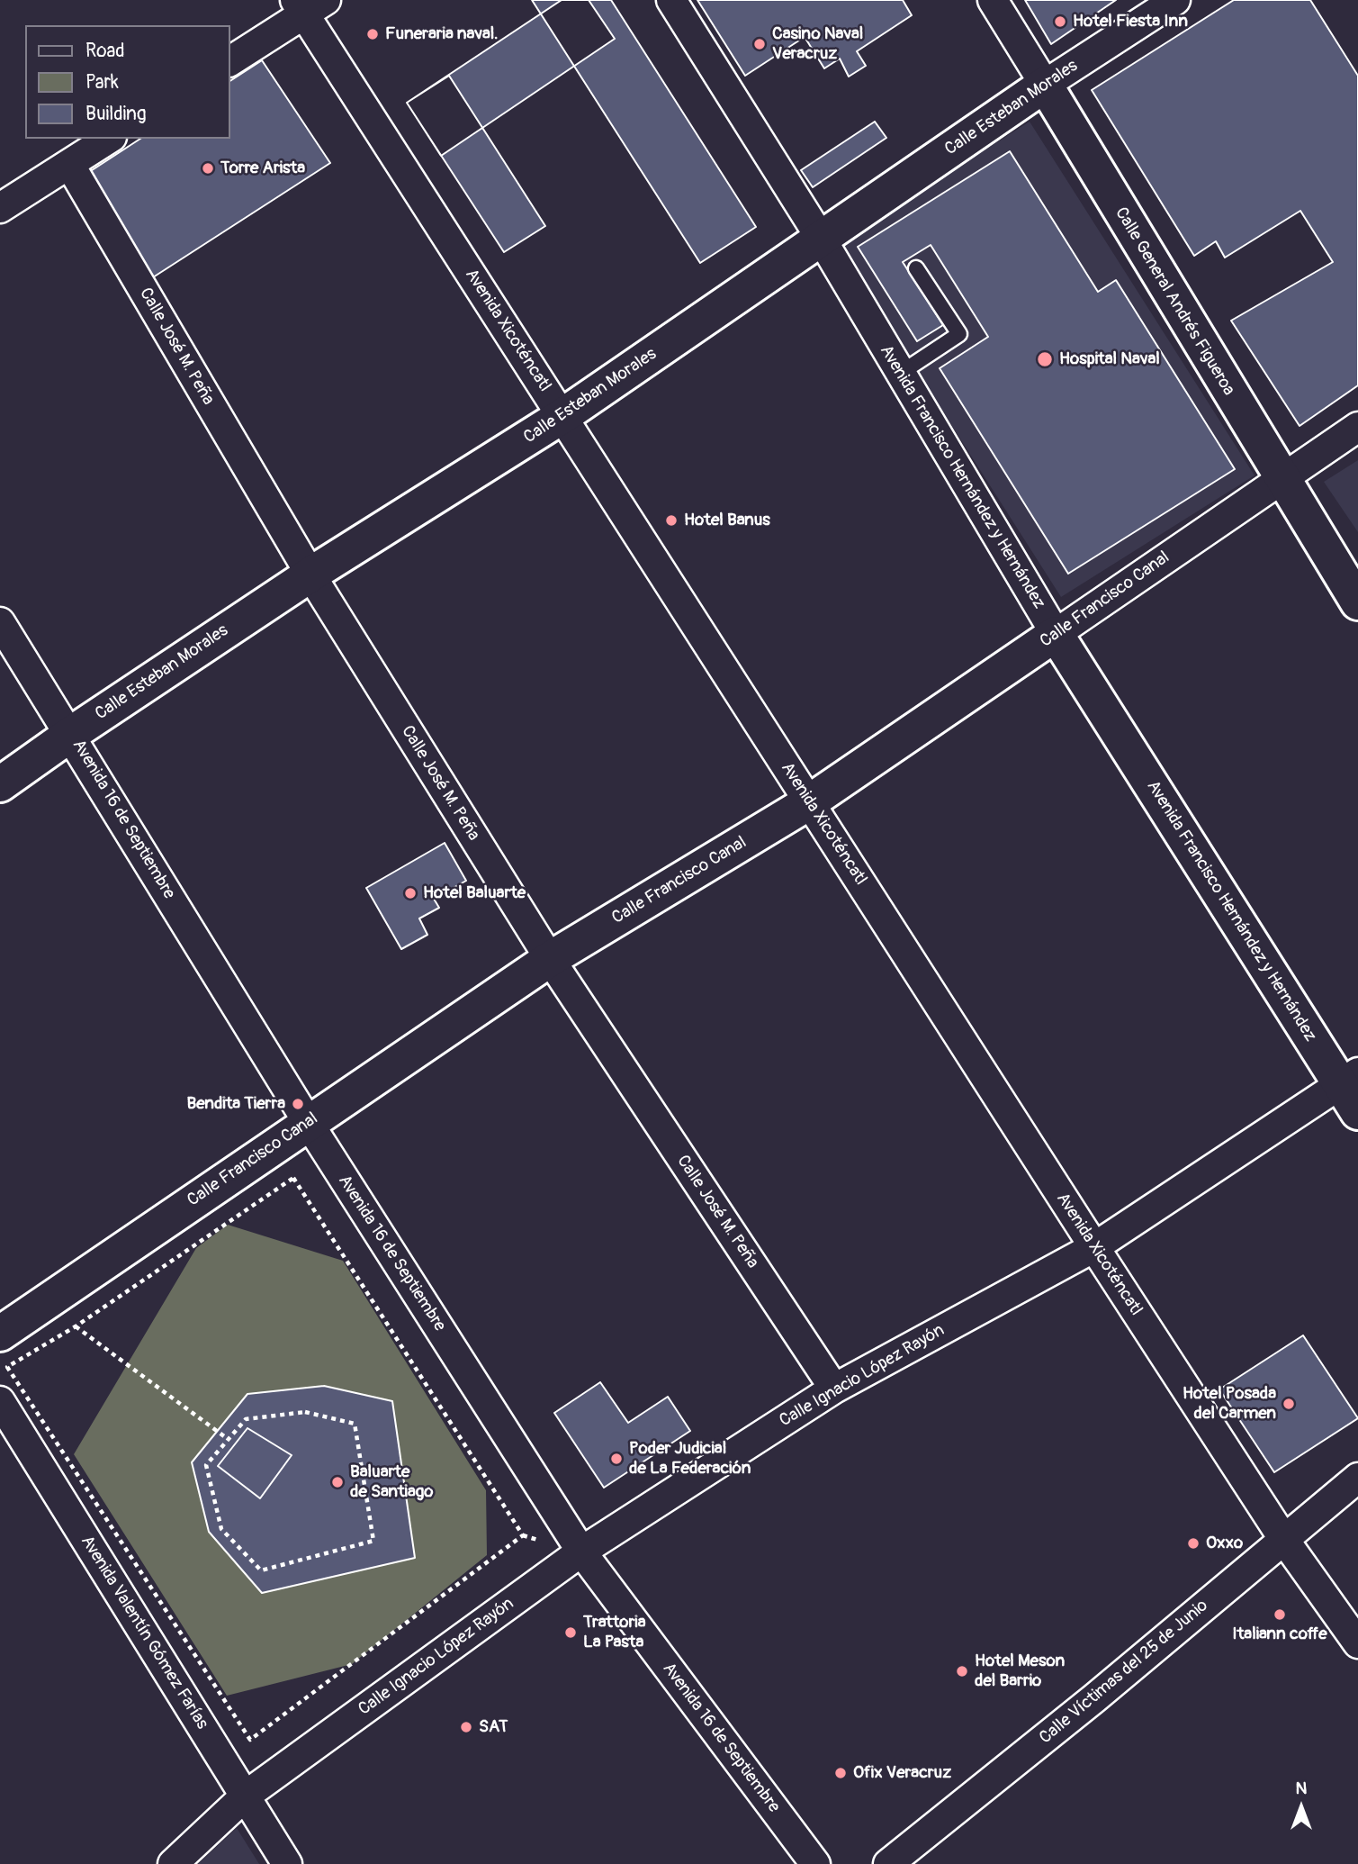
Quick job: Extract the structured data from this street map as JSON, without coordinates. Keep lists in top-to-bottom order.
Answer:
{
  "streets": {
    "main road": [
      "Calle Esteban Morales",
      "Calle General Andrés Figueroa",
      "Avenida Francisco Hernández y Hernández",
      "Calle Francisco Canal"
    ],
    "street": [
      "Avenida Xicoténcatl",
      "Calle José M. Peña",
      "Avenida 16 de Septiembre",
      "Calle Ignacio López Rayón",
      "Avenida Valentín Gómez Farías",
      "Calle Víctimas del 25 de Junio"
    ]
  },
  "crossings": [
    ["Calle Esteban Morales", "Calle General Andrés Figueroa"],
    ["Calle Esteban Morales", "Avenida Xicoténcatl"],
    ["Calle Esteban Morales", "Calle José M. Peña"],
    ["Calle Esteban Morales", "Avenida Francisco Hernández y Hernández"],
    ["Calle Esteban Morales", "Avenida 16 de Septiembre"],
    ["Calle General Andrés Figueroa", "Calle Francisco Canal"],
    ["Avenida Xicoténcatl", "Calle Francisco Canal"],
    ["Avenida Xicoténcatl", "Calle Ignacio López Rayón"],
    ["Avenida Xicoténcatl", "Calle Víctimas del 25 de Junio"],
    ["Calle José M. Peña", "Calle Francisco Canal"],
    ["Calle José M. Peña", "Calle Ignacio López Rayón"],
    ["Avenida Francisco Hernández y Hernández", "Calle Francisco Canal"],
    ["Avenida Francisco Hernández y Hernández", "Calle Ignacio López Rayón"],
    ["Calle Francisco Canal", "Avenida 16 de Septiembre"],
    ["Avenida 16 de Septiembre", "Calle Ignacio López Rayón"],
    ["Calle Ignacio López Rayón", "Avenida Valentín Gómez Farías"]
  ],
  "places": [
    "Hotel Fiesta Inn",
    "Funeraria naval.",
    "Casino Naval Veracruz",
    "Torre Arista",
    "Hospital Naval",
    "Hotel Banus",
    "Hotel Baluarte",
    "Bendita Tierra",
    "Hotel Posada del Carmen",
    "Poder Judicial de La Federación",
    "Baluarte de Santiago",
    "Oxxo",
    "Italiann coffe",
    "Trattoria La Pasta",
    "Hotel Meson del Barrio",
    "SAT",
    "Ofix Veracruz"
  ],
  "legend": ["Road", "Park", "Building"],
  "north": "top"
}
